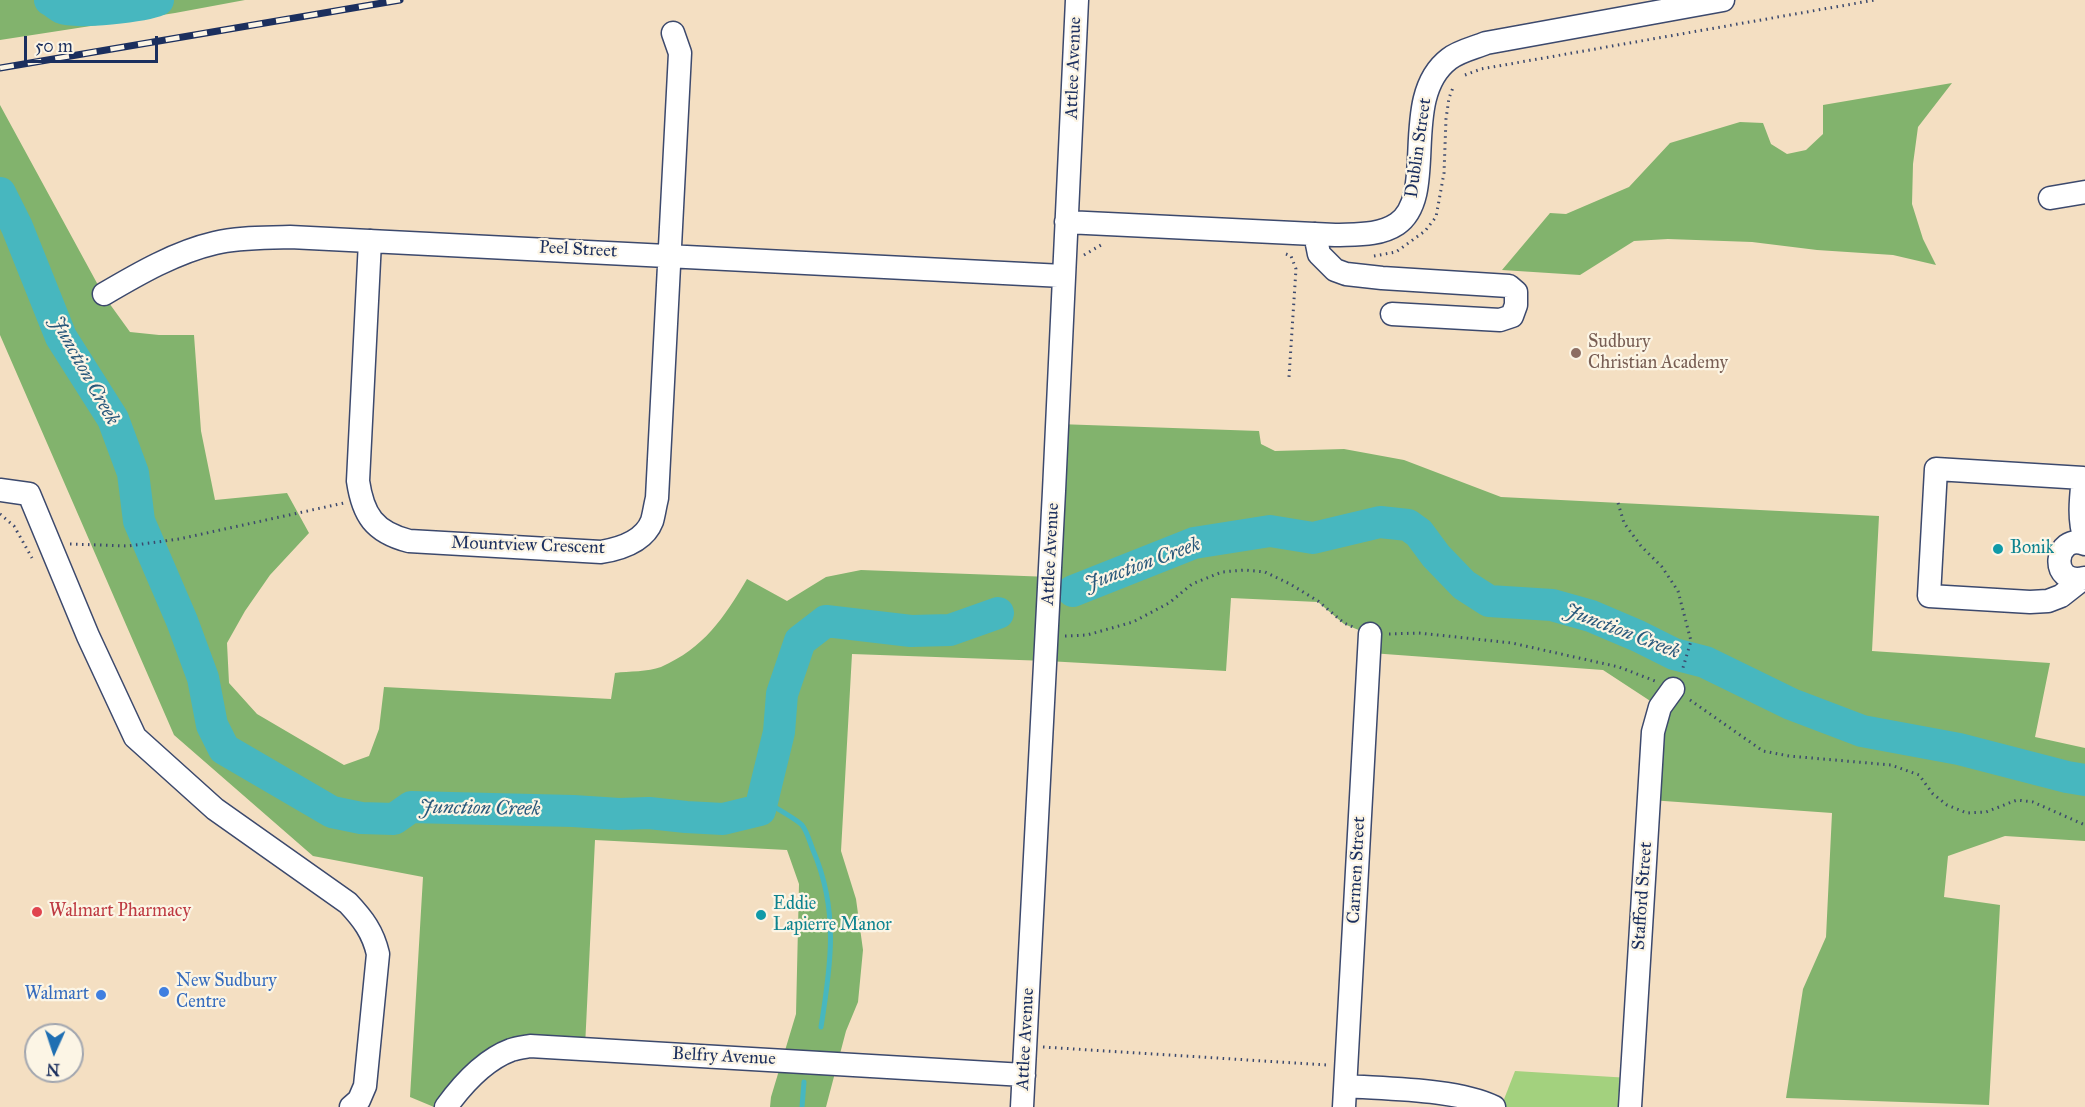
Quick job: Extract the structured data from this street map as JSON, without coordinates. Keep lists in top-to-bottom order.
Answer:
{
  "streets": {
    "street": [
      "Attlee Avenue",
      "Dublin Street",
      "Peel Street",
      "Mountview Crescent",
      "Carmen Street",
      "Stafford Street",
      "Belfry Avenue"
    ]
  },
  "crossings": [
    ["Attlee Avenue", "Dublin Street"],
    ["Attlee Avenue", "Peel Street"],
    ["Attlee Avenue", "Belfry Avenue"],
    ["Peel Street", "Mountview Crescent"]
  ],
  "water": ["Junction Creek"],
  "places": [
    "Sudbury Christian Academy",
    "Bonik",
    "Walmart Pharmacy",
    "Eddie Lapierre Manor",
    "New Sudbury Centre",
    "Walmart"
  ],
  "scale_bar": "50 m",
  "north": "bottom"
}
